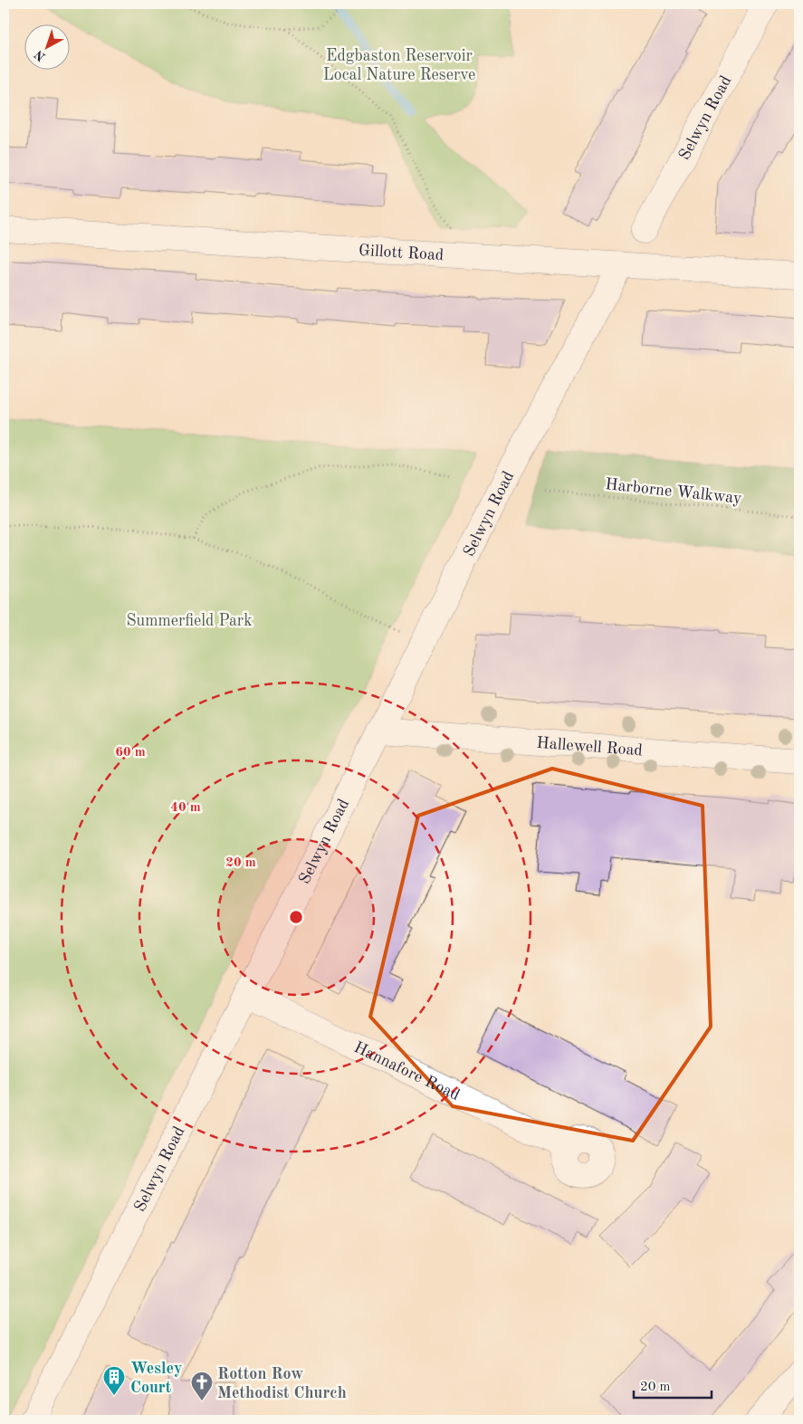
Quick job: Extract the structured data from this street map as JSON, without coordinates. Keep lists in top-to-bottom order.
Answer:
{
  "streets": {
    "street": [
      "Selwyn Road",
      "Gillott Road",
      "Hallewell Road",
      "Hannafore Road"
    ],
    "path": ["Harborne Walkway"]
  },
  "crossings": [
    ["Selwyn Road", "Gillott Road"],
    ["Selwyn Road", "Hallewell Road"],
    ["Selwyn Road", "Hannafore Road"]
  ],
  "parks": ["Edgbaston Reservoir Local Nature Reserve", "Summerfield Park"],
  "places": {
    "building": ["Wesley Court"],
    "church": ["Rotton Row Methodist Church"]
  },
  "scale_bar": "20 m",
  "north": "bottom left",
  "rings": ["60 m", "40 m", "20 m"]
}
